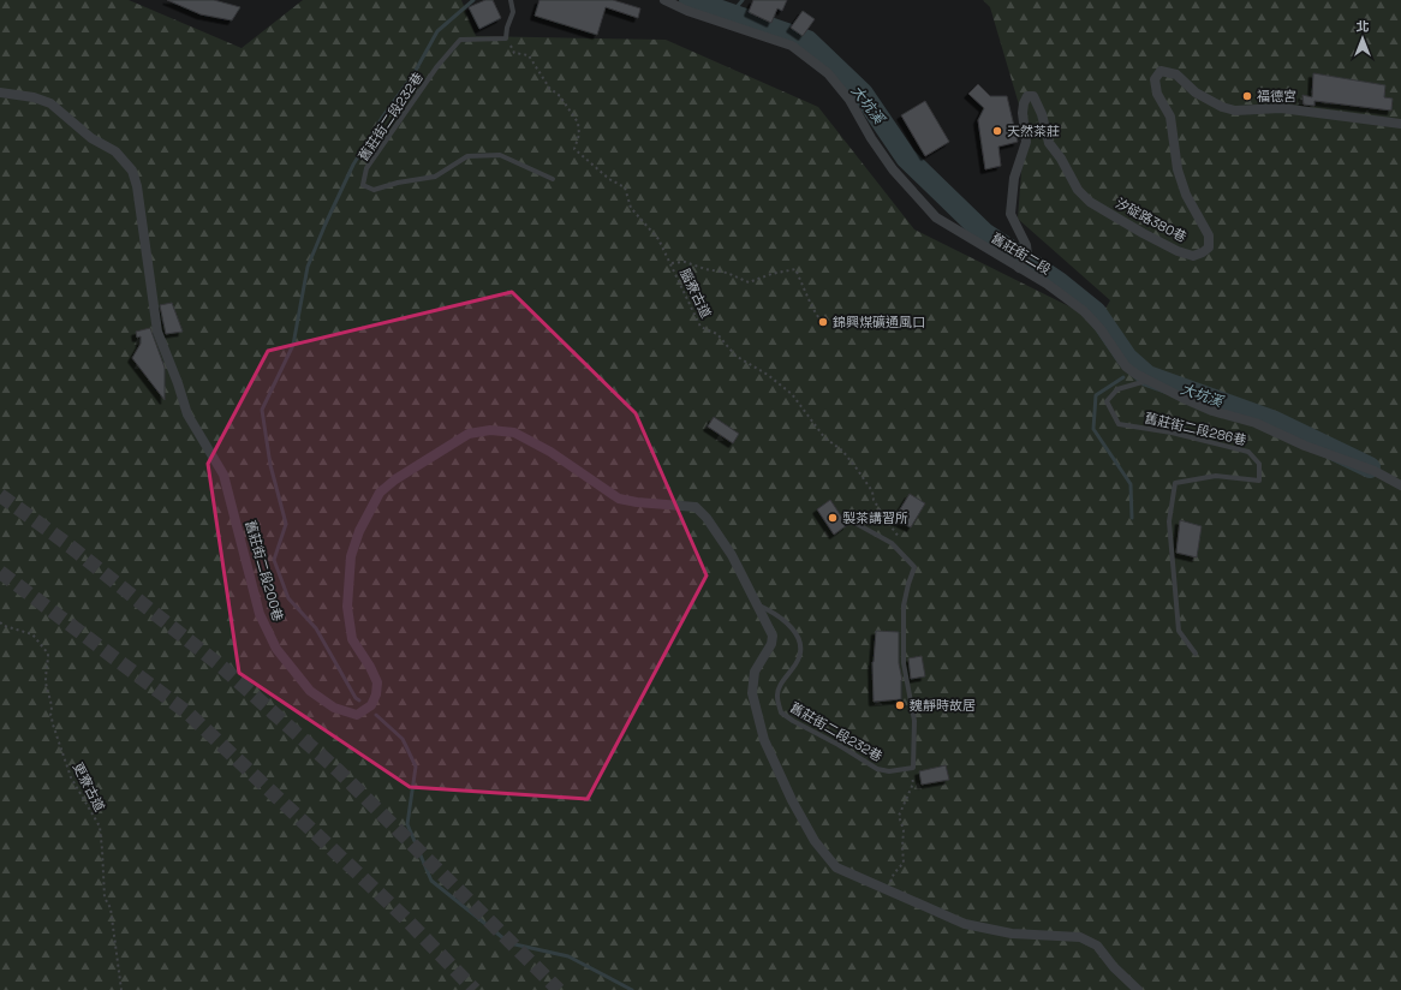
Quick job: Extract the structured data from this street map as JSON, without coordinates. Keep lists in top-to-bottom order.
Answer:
{
  "streets": {
    "street": ["汐碇路380巷", "舊莊街二段", "舊莊街二段200巷"],
    "lane": ["舊莊街二段232巷", "舊莊街二段286巷"],
    "path": ["腦寮古道", "更寮古道"]
  },
  "crossings": [
    ["舊莊街二段232巷", "腦寮古道"],
    ["舊莊街二段232巷", "舊莊街二段200巷"],
    ["汐碇路380巷", "舊莊街二段"],
    ["舊莊街二段", "舊莊街二段286巷"]
  ],
  "water": ["大坑溪"],
  "places": [
    "福德宮",
    "天然茶莊",
    "錦興煤礦通風口",
    "製茶講習所",
    "魏靜時故居"
  ],
  "north": "top"
}
